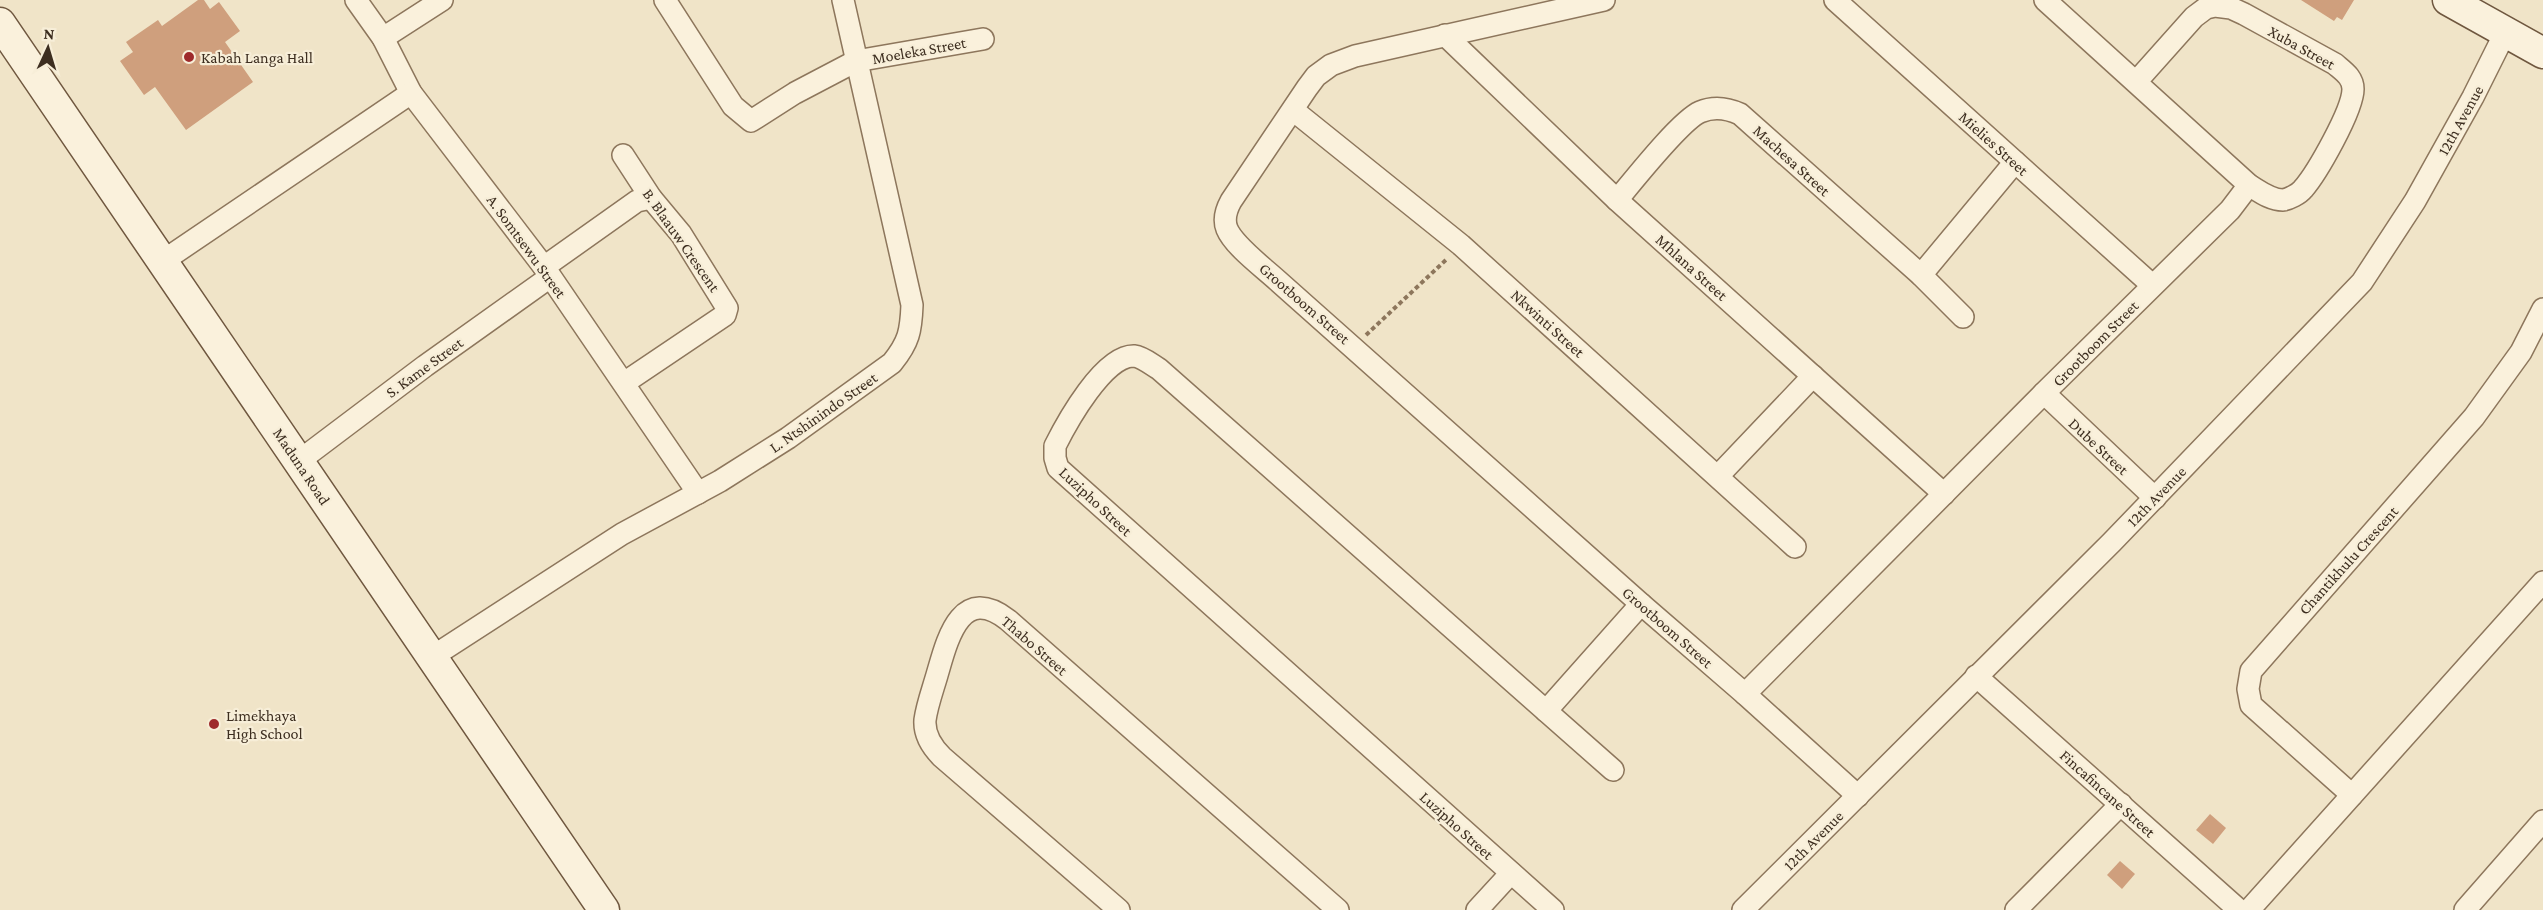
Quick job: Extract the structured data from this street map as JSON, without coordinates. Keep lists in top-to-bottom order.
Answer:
{
  "streets": {
    "street": [
      "Xuba Street",
      "Moeleka Street",
      "12th Avenue",
      "Mielies Street",
      "Machesa Street",
      "B. Blaauw Crescent",
      "A. Somtsewu Street",
      "Mhlana Street",
      "Grootboom Street",
      "Nkwinti Street",
      "S. Kame Street",
      "L. Ntshinindo Street",
      "Dube Street",
      "Maduna Road",
      "Luzipho Street",
      "Chantikhulu Crescent",
      "Thabo Street",
      "Fincafincane Street"
    ]
  },
  "crossings": [
    ["Xuba Street", "Grootboom Street"],
    ["Moeleka Street", "L. Ntshinindo Street"],
    ["12th Avenue", "Grootboom Street"],
    ["12th Avenue", "Dube Street"],
    ["12th Avenue", "Fincafincane Street"],
    ["Mielies Street", "Grootboom Street"],
    ["Machesa Street", "Mhlana Street"],
    ["B. Blaauw Crescent", "A. Somtsewu Street"],
    ["B. Blaauw Crescent", "S. Kame Street"],
    ["A. Somtsewu Street", "S. Kame Street"],
    ["A. Somtsewu Street", "L. Ntshinindo Street"],
    ["Mhlana Street", "Grootboom Street"],
    ["Grootboom Street", "Nkwinti Street"],
    ["Grootboom Street", "Dube Street"],
    ["S. Kame Street", "Maduna Road"],
    ["L. Ntshinindo Street", "Maduna Road"]
  ],
  "places": ["Kabah Langa Hall", "Limekhaya High School"],
  "north": "top"
}
